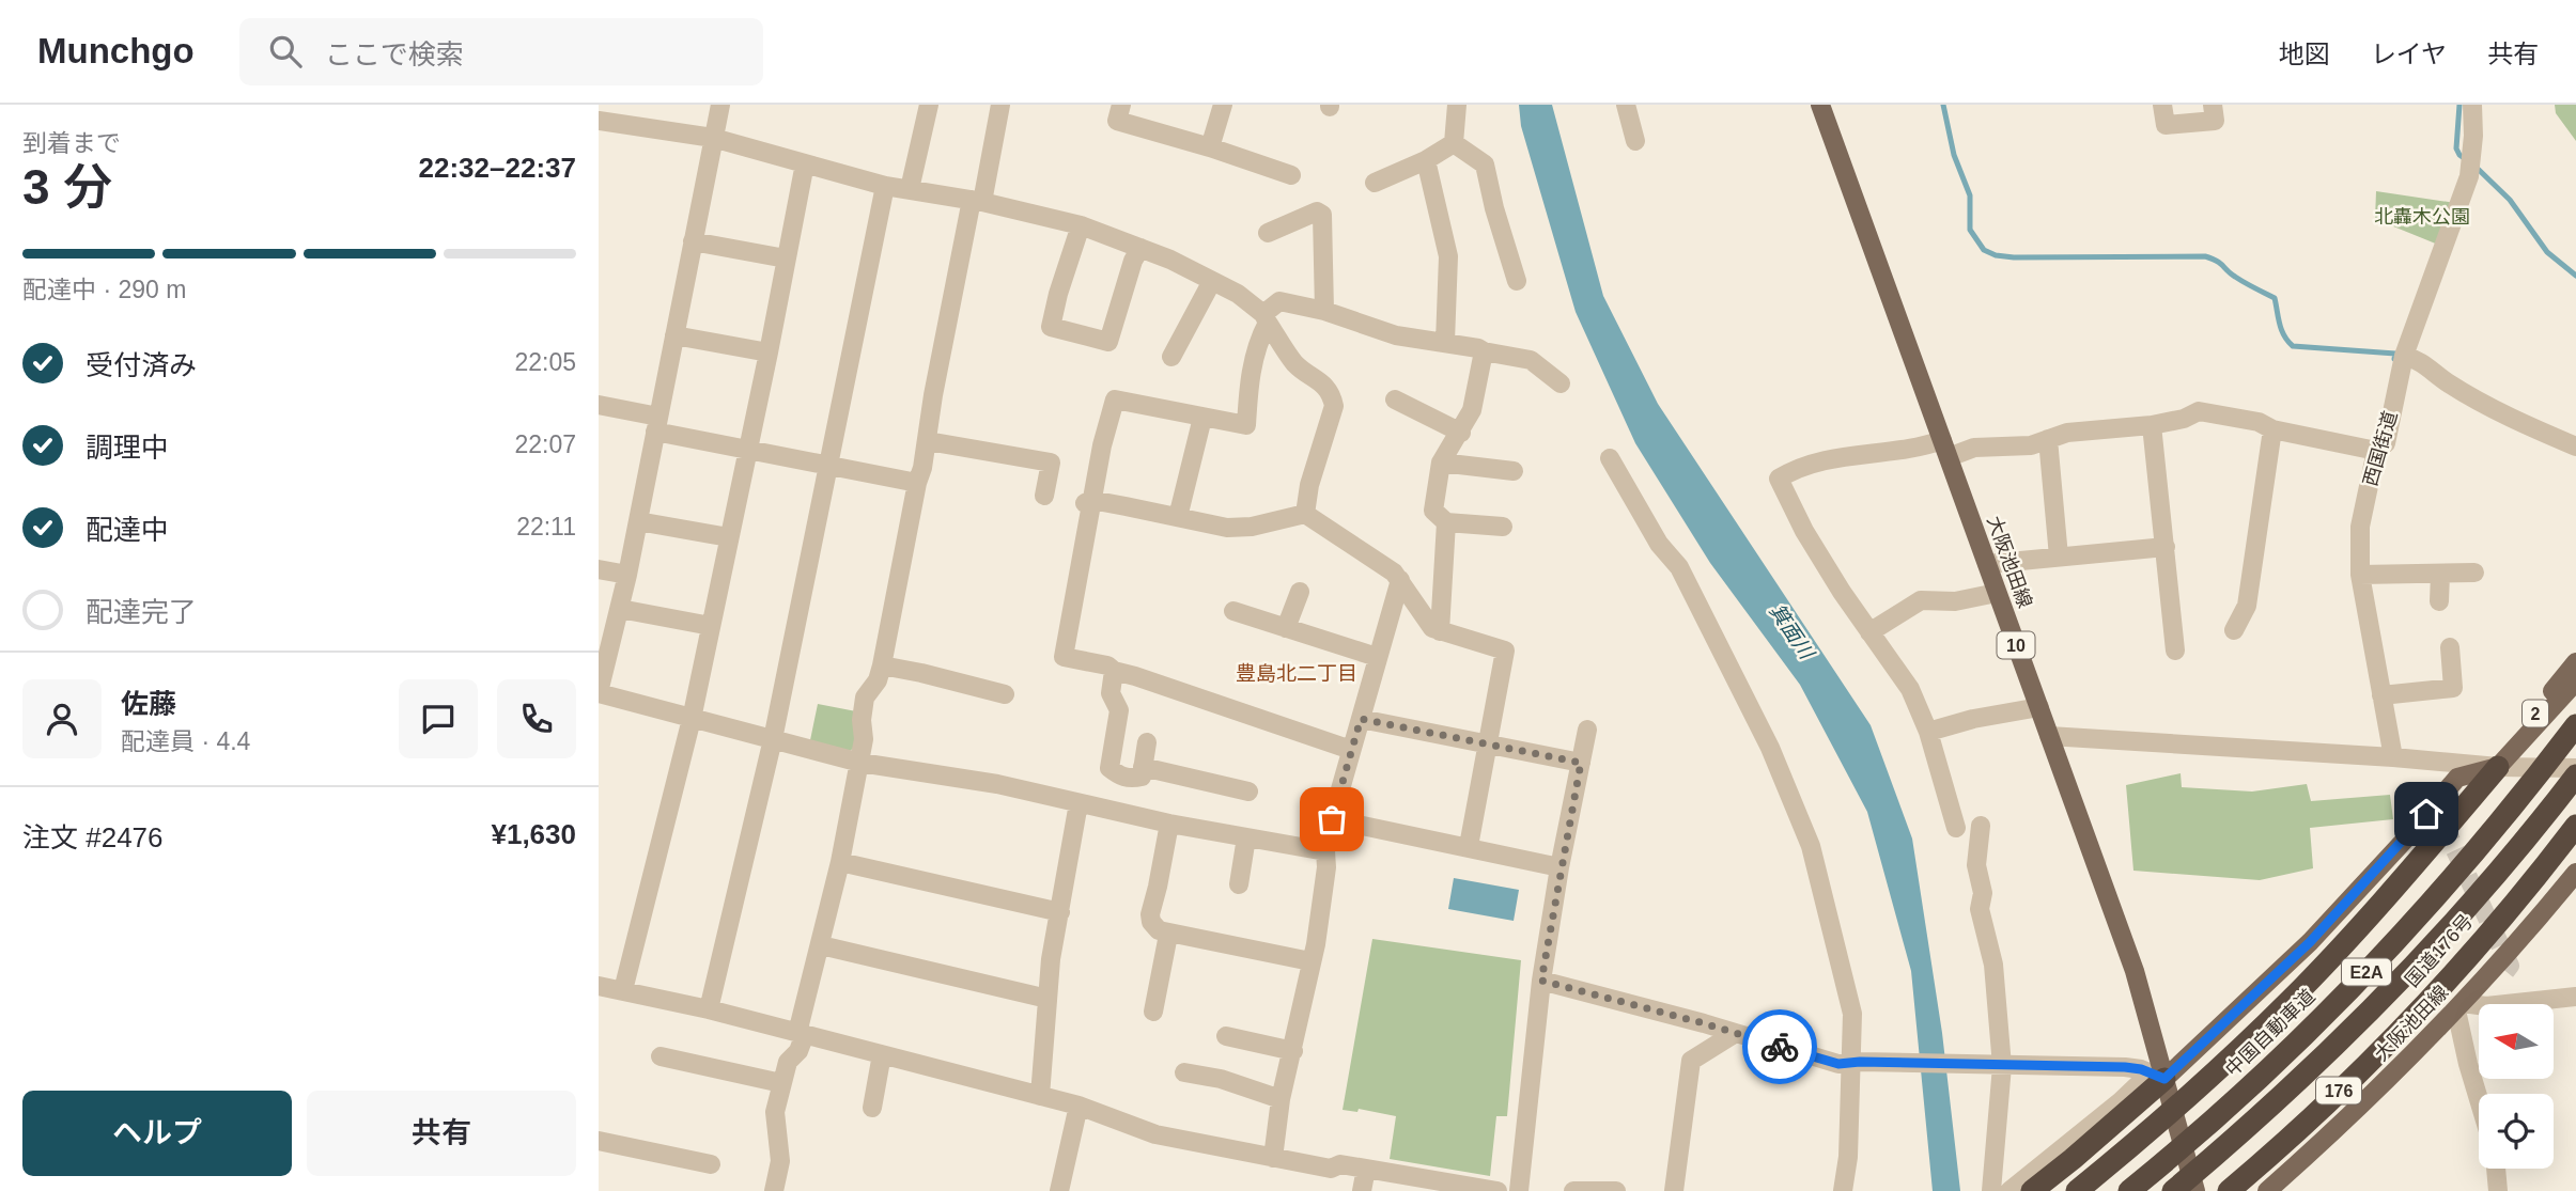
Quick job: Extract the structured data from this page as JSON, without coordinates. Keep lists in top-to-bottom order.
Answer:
{
  "streets": {
    "highway": [
      "国道176号",
      "E2A",
      "中国自動車道",
      "176"
    ],
    "main road": ["大阪池田線", "10", "2"],
    "street": ["西国街道"]
  },
  "districts": ["豊島北二丁目"],
  "water": ["箕面川"],
  "parks": ["北轟木公園"],
  "north": "left",
  "page": {
    "header": "Munchgo",
    "search": "ここで検索",
    "nav": ["地図", "レイヤ", "共有"],
    "heading": ["3 分", "到着まで", "22:32–22:37"],
    "panel": [
      "佐藤",
      "配達員 · 4.4",
      "注文 #2476",
      "¥1,630"
    ],
    "bar": "配達中 · 290 m",
    "list": [
      ["受付済み", "22:05"],
      ["調理中", "22:07"],
      ["配達中", "22:11"],
      "配達完了"
    ],
    "buttons": ["ヘルプ", "共有"]
  }
}
